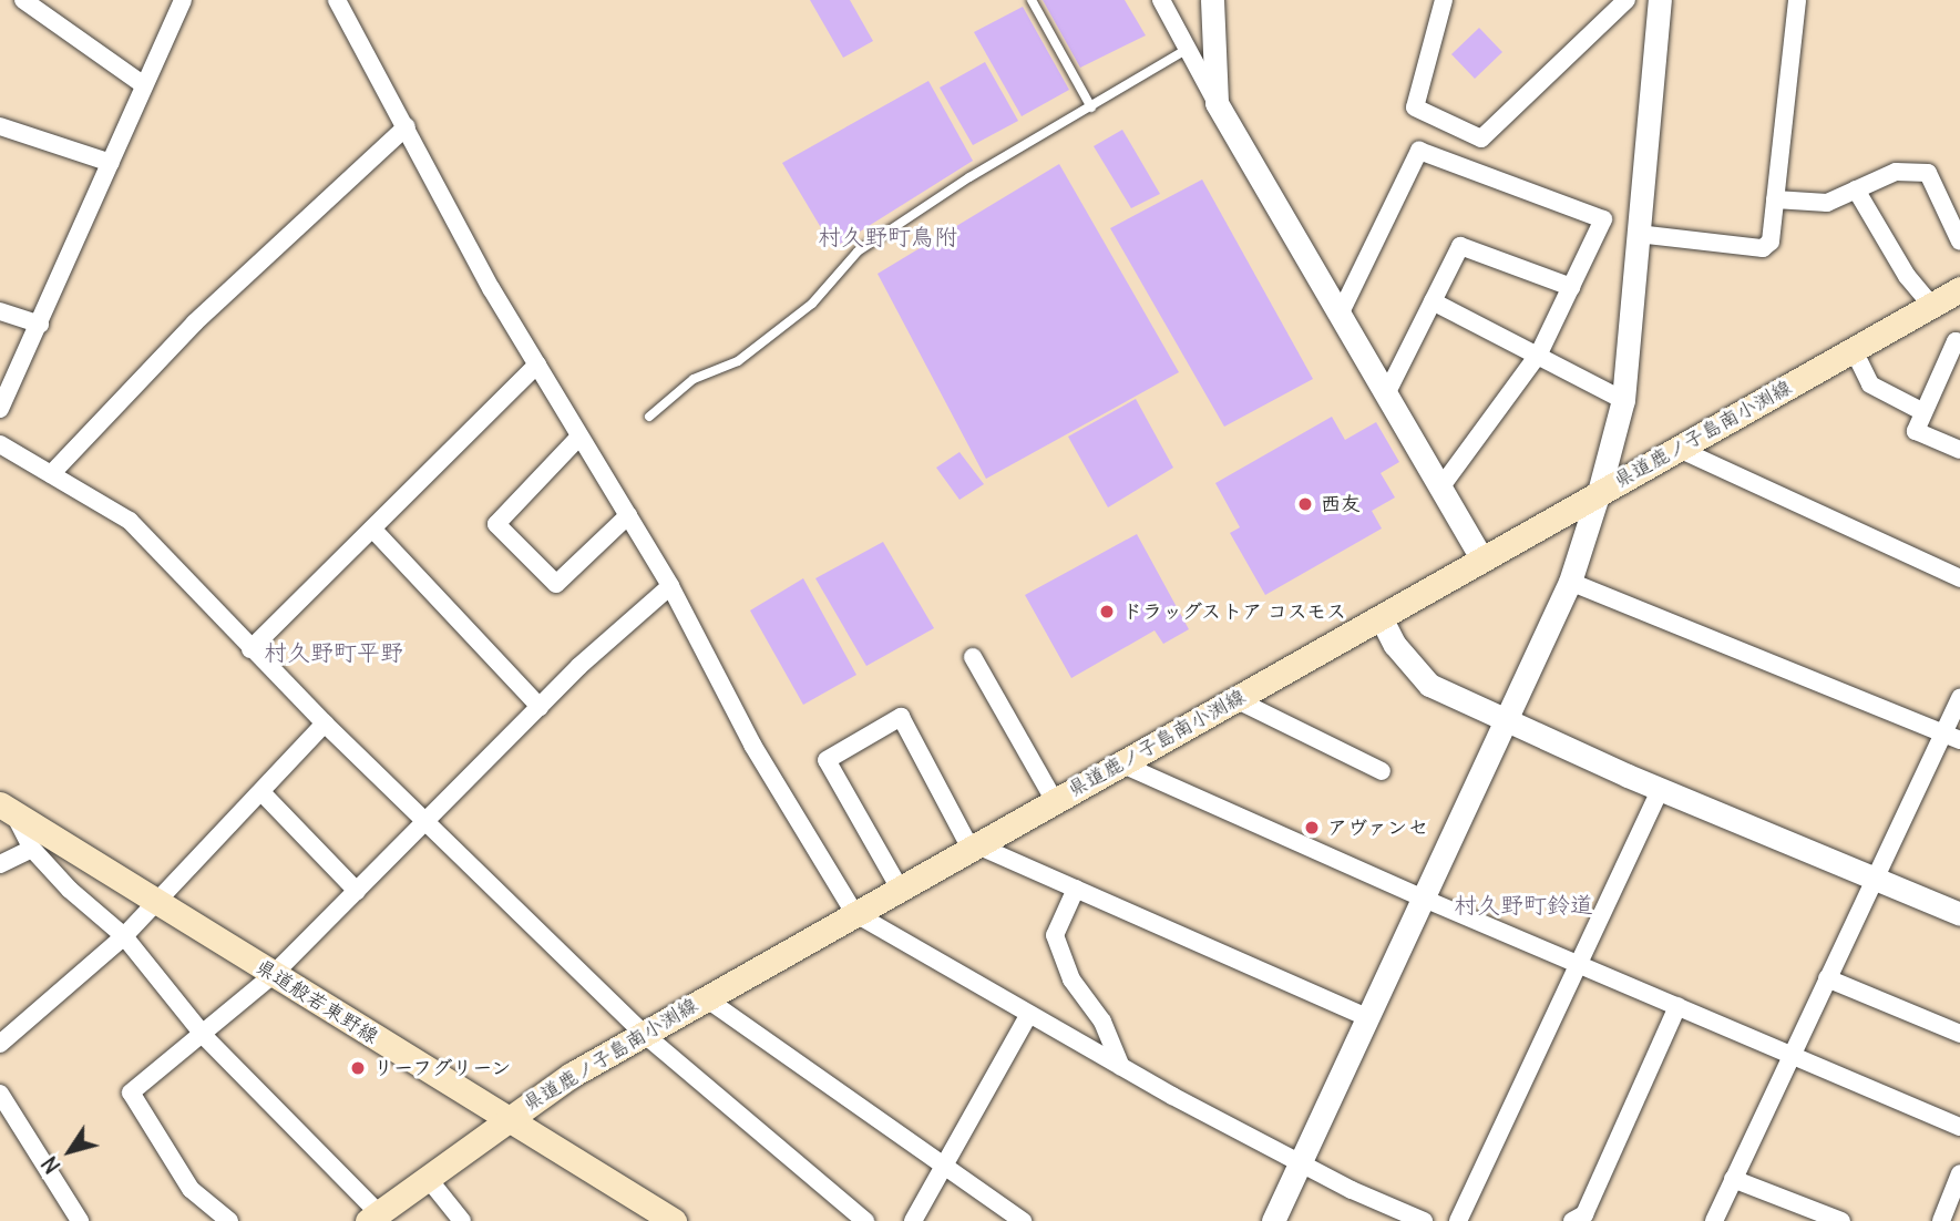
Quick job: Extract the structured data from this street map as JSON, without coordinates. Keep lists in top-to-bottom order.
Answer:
{
  "streets": {
    "main road": ["県道鹿ノ子島南小渕線", "県道般若東野線"]
  },
  "crossings": [
    ["県道鹿ノ子島南小渕線", "県道般若東野線"]
  ],
  "districts": ["村久野町鳥附", "村久野町平野", "村久野町鈴道"],
  "places": [
    "西友",
    "ドラッグストア コスモス",
    "アヴァンセ",
    "リーフグリーン"
  ],
  "north": "bottom left"
}
